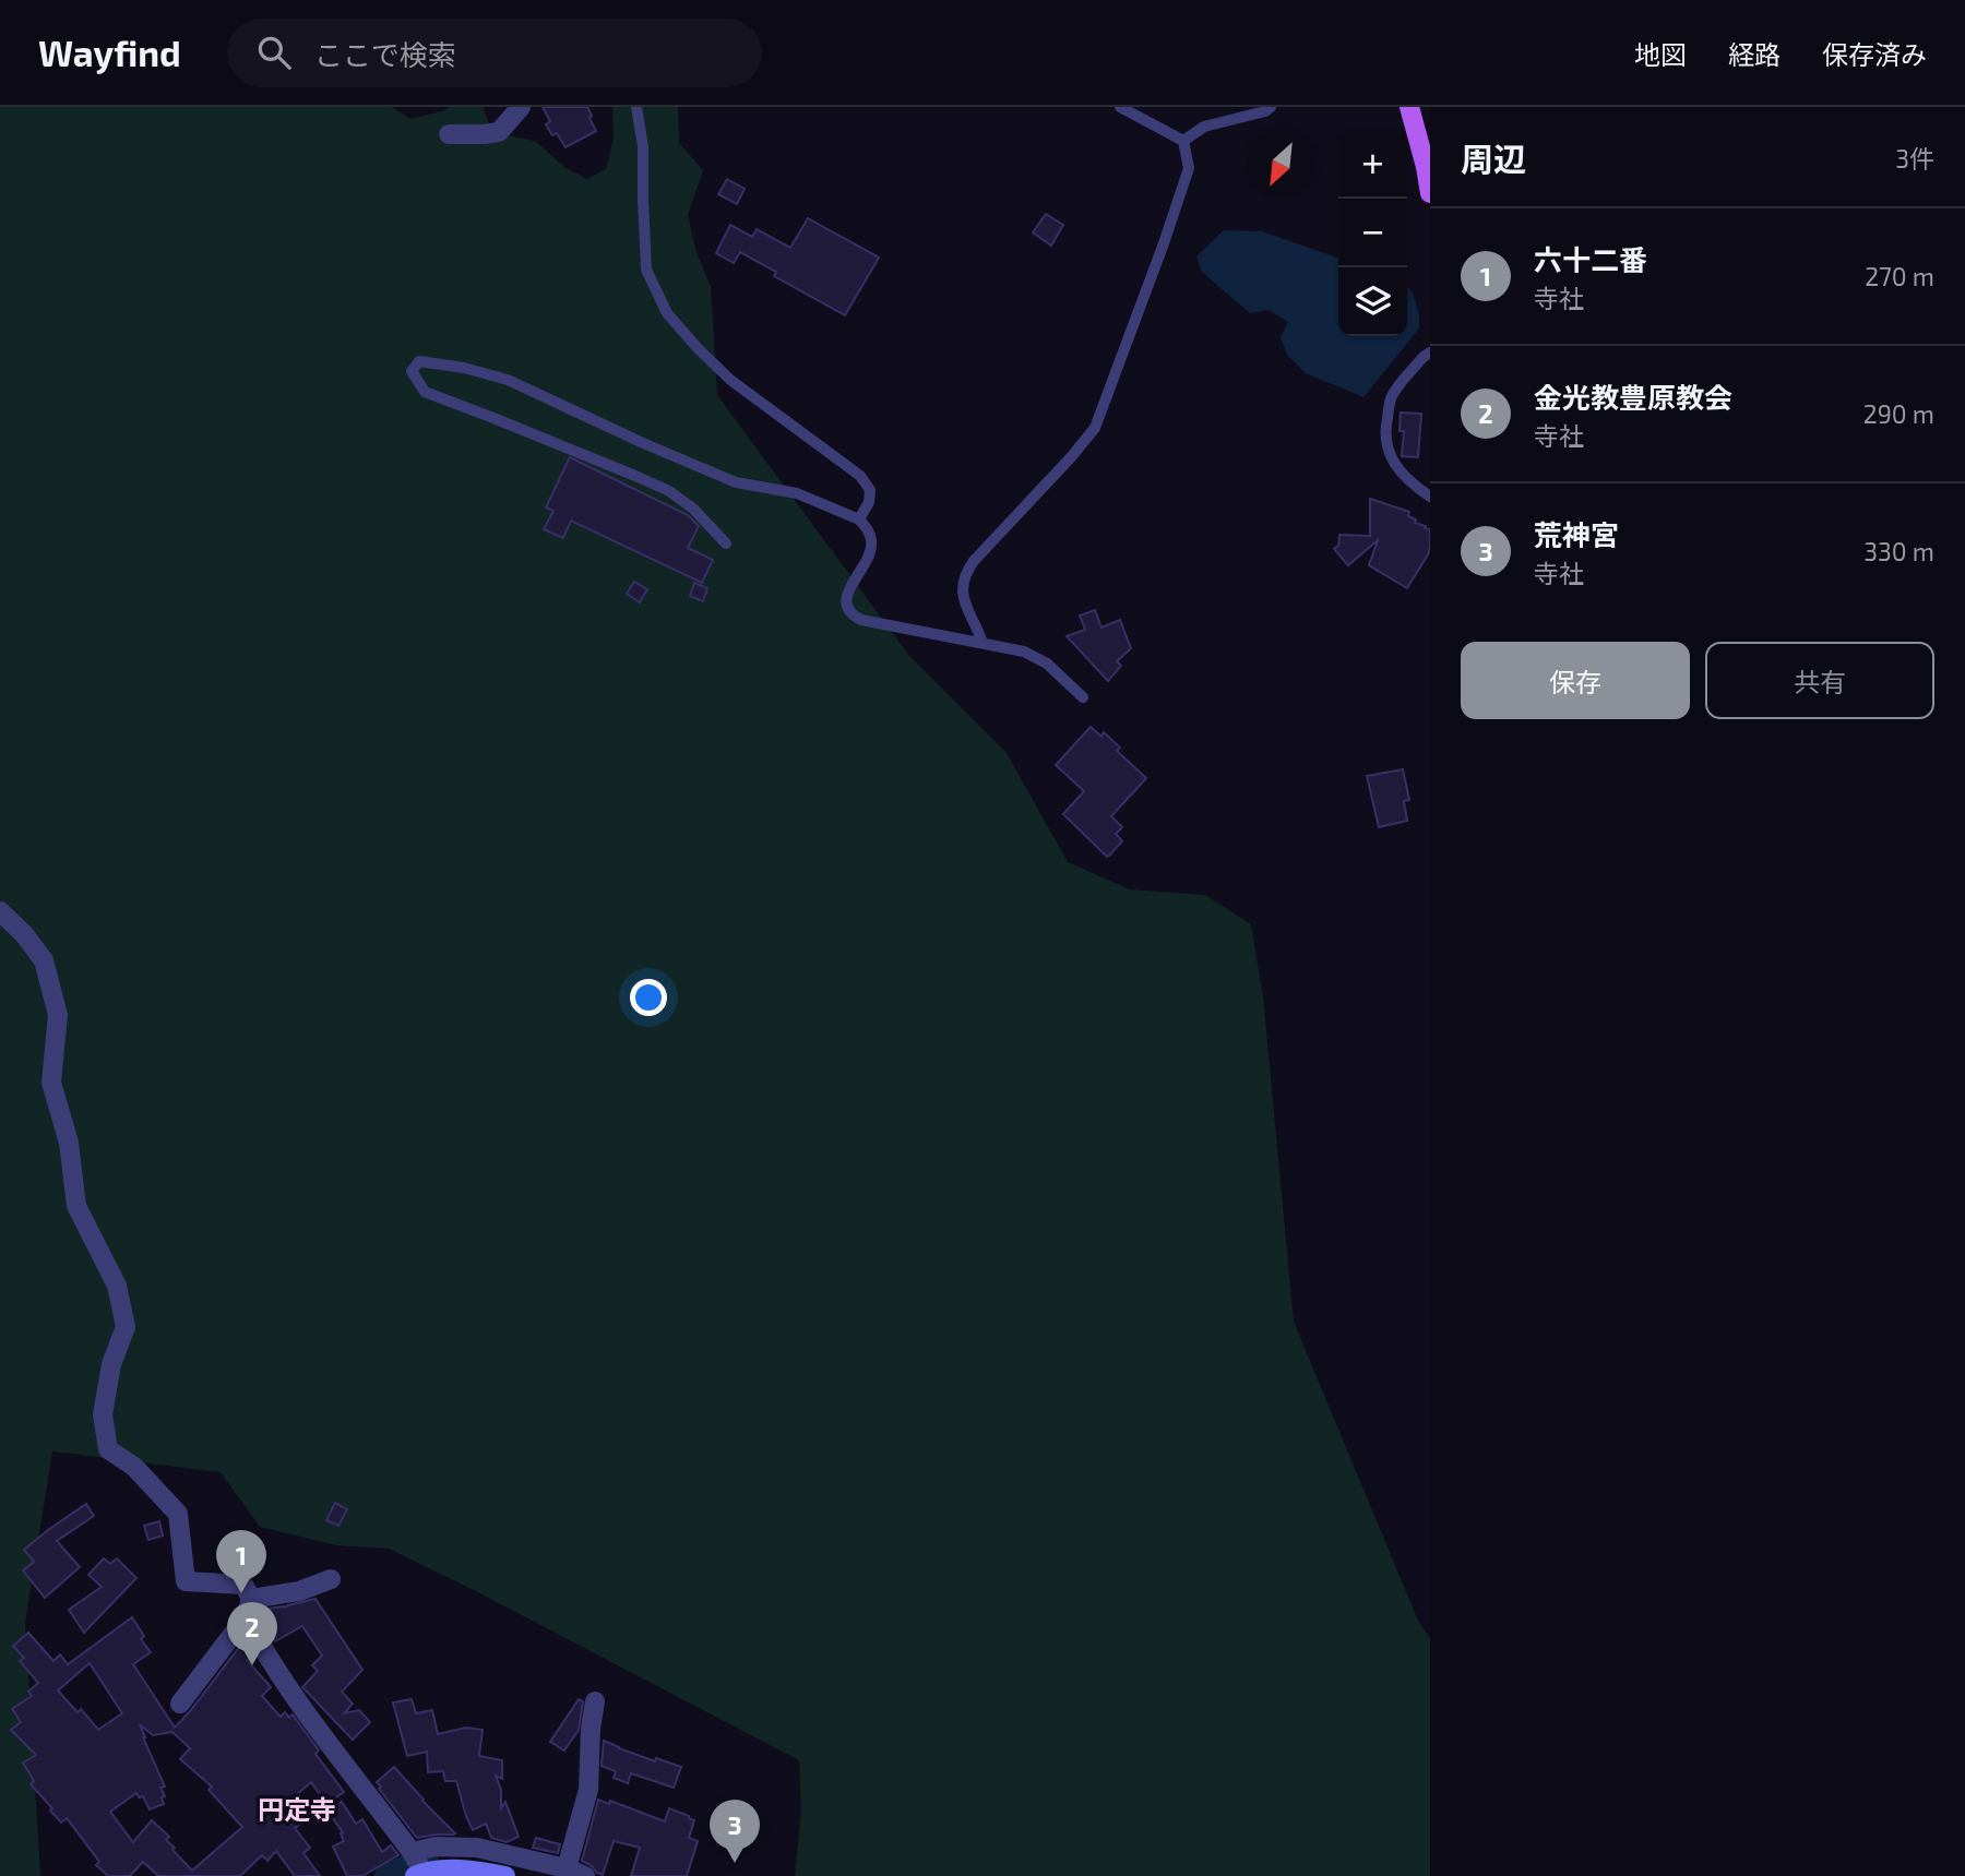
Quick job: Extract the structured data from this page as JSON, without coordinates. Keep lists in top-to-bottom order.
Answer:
{
  "districts": ["円定寺"],
  "north": "bottom left",
  "page": {
    "header": "Wayfind",
    "search": "ここで検索",
    "nav": ["地図", "経路", "保存済み"],
    "heading": ["周辺", "3件"],
    "map_buttons": ["+", "−"],
    "list": [
      {
        "mark": "1",
        "name": "六十二番",
        "note": "寺社",
        "value": "270 m"
      },
      {
        "mark": "2",
        "name": "金光教豊原教会",
        "note": "寺社",
        "value": "290 m"
      },
      {
        "mark": "3",
        "name": "荒神宮",
        "note": "寺社",
        "value": "330 m"
      }
    ],
    "buttons": ["保存", "共有"],
    "pins": ["1", "2", "3"]
  }
}
